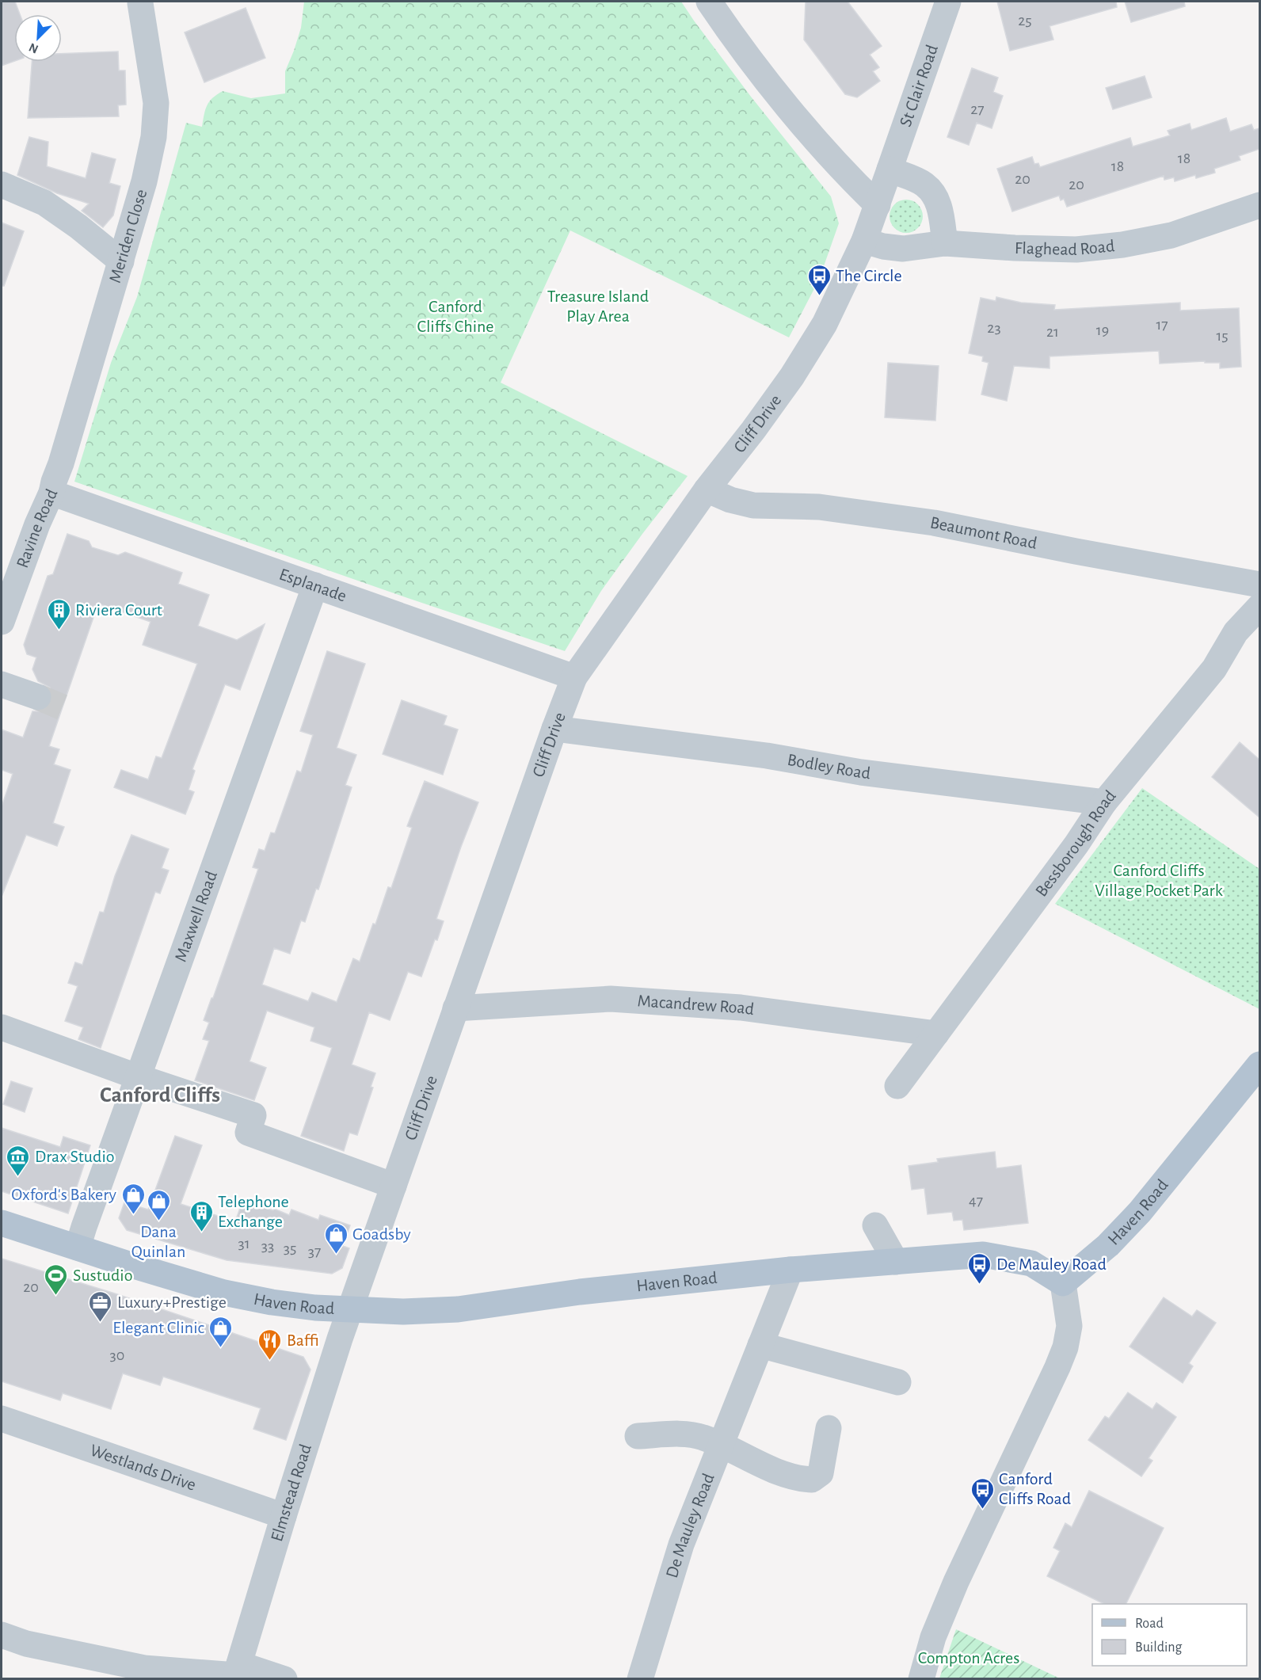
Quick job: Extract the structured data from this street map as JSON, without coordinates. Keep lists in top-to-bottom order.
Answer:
{
  "streets": {
    "main road": ["Haven Road"],
    "street": [
      "St Clair Road",
      "Meriden Close",
      "Flaghead Road",
      "Cliff Drive",
      "Ravine Road",
      "Beaumont Road",
      "Esplanade",
      "Bodley Road",
      "Bessborough Road",
      "Maxwell Road",
      "Macandrew Road",
      "Westlands Drive",
      "Elmstead Road",
      "De Mauley Road"
    ]
  },
  "crossings": [
    ["Meriden Close", "Ravine Road"],
    ["Meriden Close", "Esplanade"],
    ["Flaghead Road", "Cliff Drive"],
    ["Cliff Drive", "Beaumont Road"],
    ["Cliff Drive", "Esplanade"],
    ["Cliff Drive", "Bodley Road"],
    ["Cliff Drive", "Macandrew Road"],
    ["Cliff Drive", "Haven Road"],
    ["Cliff Drive", "Elmstead Road"],
    ["Ravine Road", "Esplanade"],
    ["Esplanade", "Maxwell Road"],
    ["Bodley Road", "Bessborough Road"],
    ["Bessborough Road", "Macandrew Road"],
    ["Maxwell Road", "Haven Road"],
    ["Haven Road", "Elmstead Road"],
    ["Haven Road", "De Mauley Road"],
    ["Westlands Drive", "Elmstead Road"]
  ],
  "districts": ["Canford Cliffs"],
  "parks": [
    "Treasure Island Play Area",
    "Canford Cliffs Chine",
    "Canford Cliffs Village Pocket Park",
    "Compton Acres"
  ],
  "places": {
    "bus stop": ["The Circle", "De Mauley Road", "Canford Cliffs Road"],
    "building": ["Riviera Court", "Telephone Exchange"],
    "museum": ["Drax Studio"],
    "shop": [
      "Oxford's Bakery",
      "Dana Quinlan",
      "Goadsby",
      "Elegant Clinic"
    ],
    "sports": ["Sustudio"],
    "office": ["Luxury+Prestige"],
    "restaurant": ["Baffi"]
  },
  "house_numbers": [
    "25",
    "27",
    "18",
    "18",
    "20",
    "20",
    "17",
    "23",
    "19",
    "21",
    "15",
    "47",
    "31",
    "33",
    "35",
    "37",
    "20",
    "30"
  ],
  "legend": ["Road", "Building"],
  "north": "bottom left"
}
